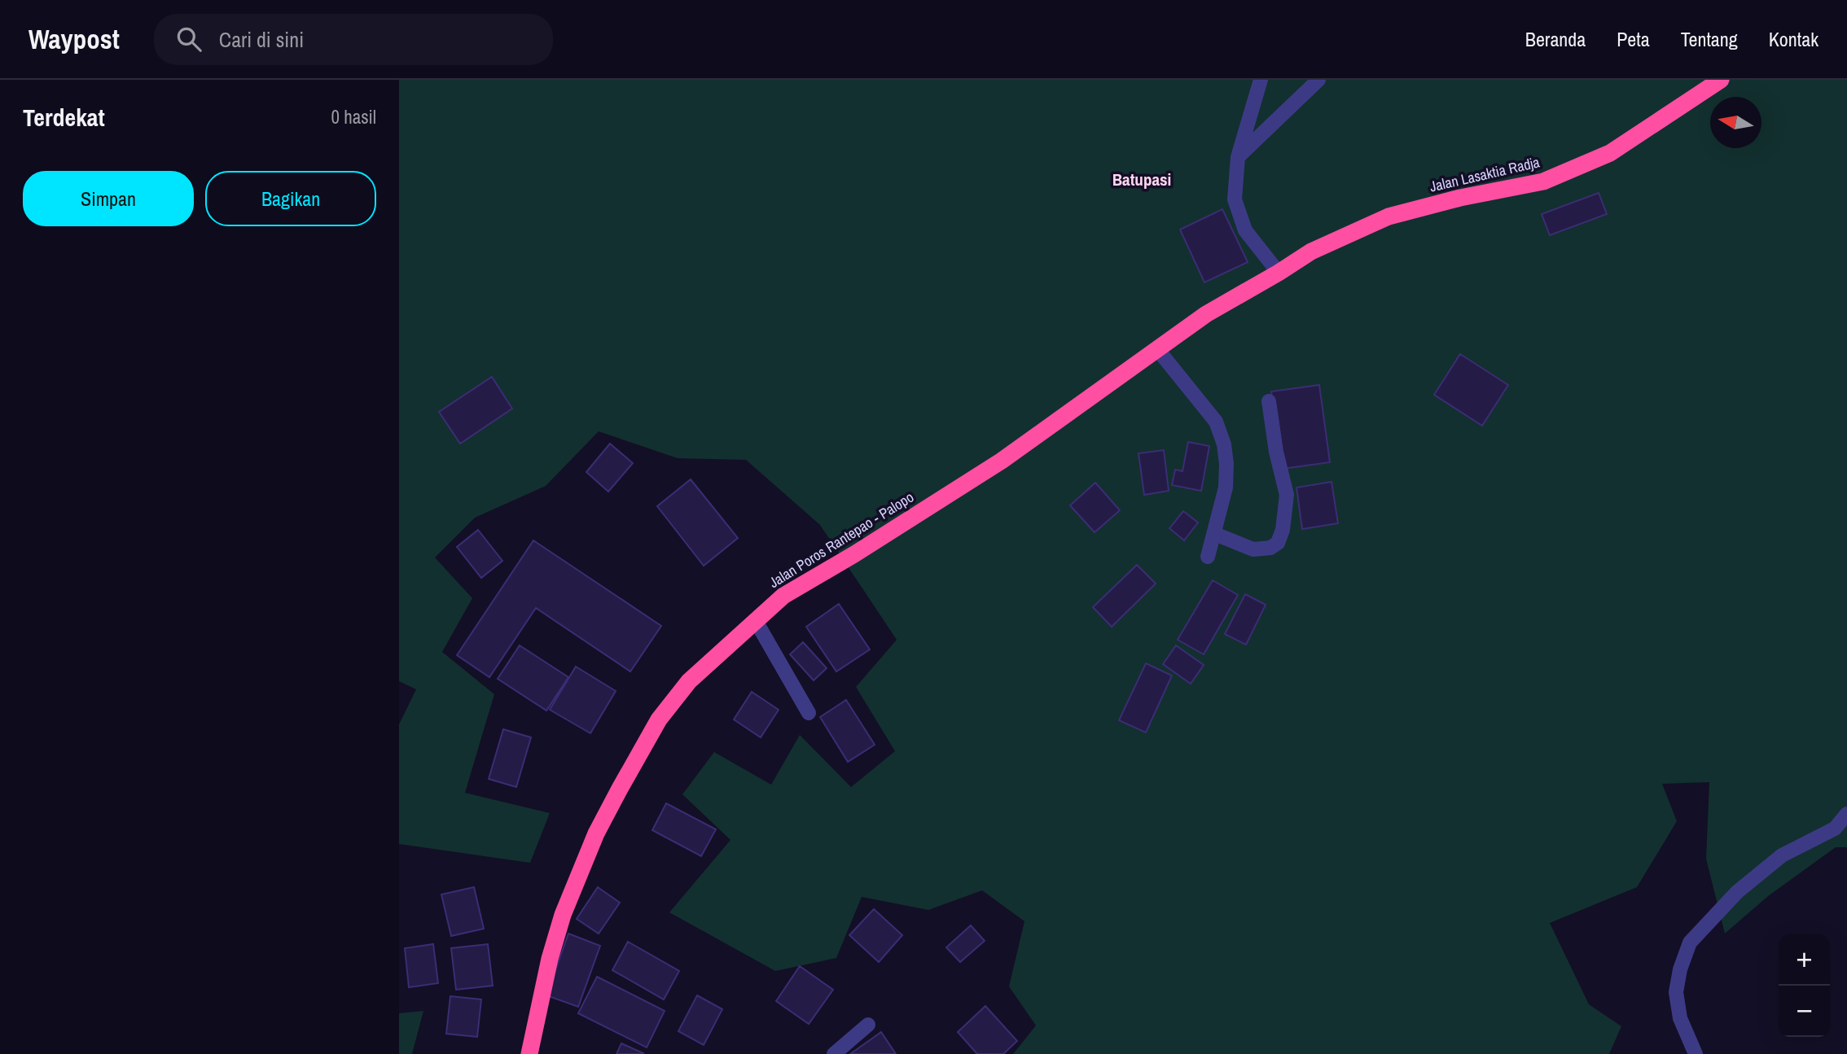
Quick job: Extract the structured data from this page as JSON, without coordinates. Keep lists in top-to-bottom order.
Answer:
{
  "streets": {
    "highway": ["Jalan Lasaktia Radja", "Jalan Poros Rantepao - Palopo"]
  },
  "crossings": [
    ["Jalan Lasaktia Radja", "Jalan Poros Rantepao - Palopo"]
  ],
  "districts": ["Batupasi"],
  "north": "left",
  "page": {
    "header": "Waypost",
    "search": "Cari di sini",
    "nav": [
      "Beranda",
      "Peta",
      "Tentang",
      "Kontak"
    ],
    "heading": ["Terdekat", "0 hasil"],
    "buttons": ["Simpan", "Bagikan"],
    "map_buttons": ["+", "−"]
  }
}
